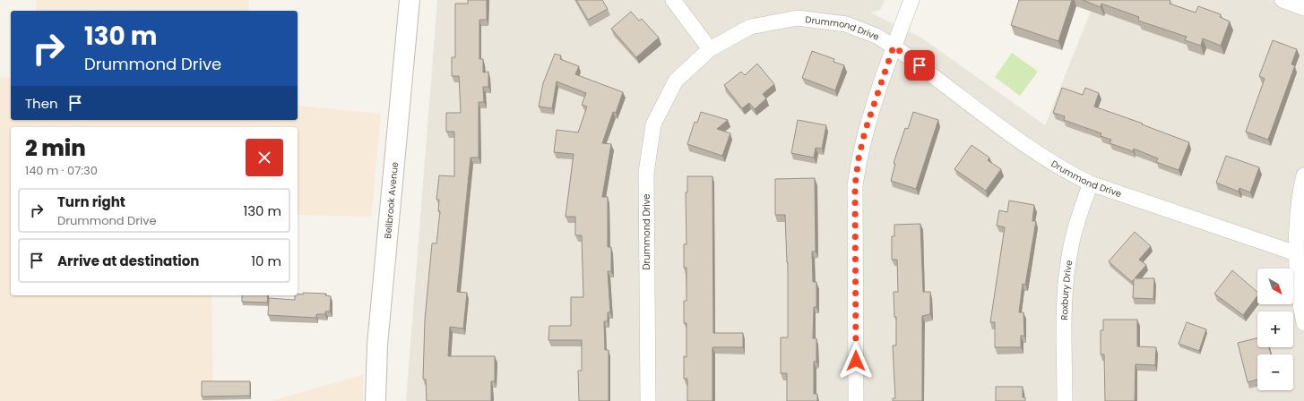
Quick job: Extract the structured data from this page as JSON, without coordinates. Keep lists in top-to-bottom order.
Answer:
{
  "streets": {
    "street": ["Drummond Drive", "Bellbrook Avenue", "Roxbury Drive"]
  },
  "crossings": [
    ["Drummond Drive", "Roxbury Drive"]
  ],
  "north": "bottom right",
  "page": {
    "turn": ["130 m", "Drummond Drive"],
    "then": "Then",
    "heading": ["2 min", "140 m · 07:30"],
    "list": [
      {
        "name": "Turn right",
        "note": "Drummond Drive",
        "value": "130 m"
      },
      {
        "name": "Arrive at destination",
        "value": "10 m"
      }
    ],
    "map_buttons": ["+", "−"]
  }
}
